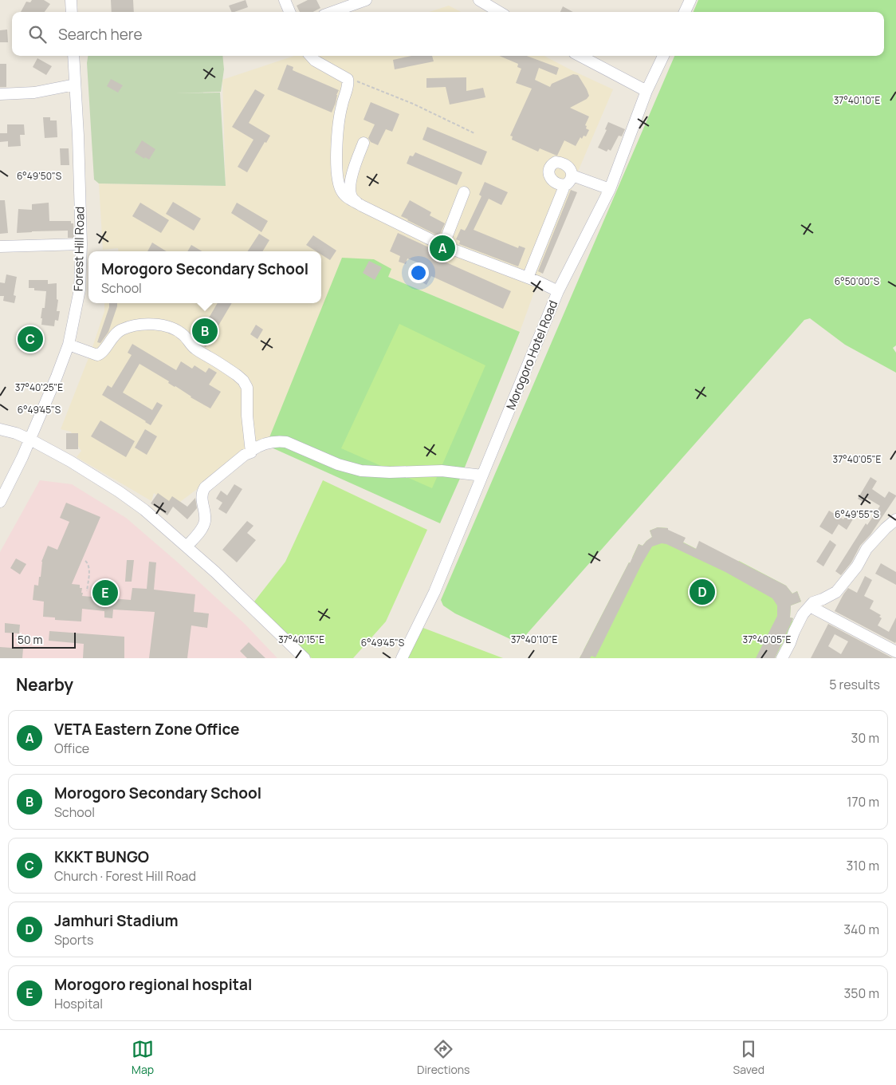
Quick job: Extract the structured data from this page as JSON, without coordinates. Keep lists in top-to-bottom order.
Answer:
{
  "streets": {
    "street": ["Forest Hill Road", "Morogoro Hotel Road"]
  },
  "scale_bar": "50 m",
  "page": {
    "search": "Search here",
    "pins": [
      "A",
      "B",
      "C",
      "D",
      "E"
    ],
    "popup": ["Morogoro Secondary School", "School"],
    "scale": "50 m",
    "heading": ["Nearby", "5 results"],
    "list": [
      {
        "mark": "A",
        "name": "VETA Eastern Zone Office",
        "note": "Office",
        "value": "30 m"
      },
      {
        "mark": "B",
        "name": "Morogoro Secondary School",
        "note": "School",
        "value": "170 m"
      },
      {
        "mark": "C",
        "name": "KKKT BUNGO",
        "note": "Church · Forest Hill Road",
        "value": "310 m"
      },
      {
        "mark": "D",
        "name": "Jamhuri Stadium",
        "note": "Sports",
        "value": "340 m"
      },
      {
        "mark": "E",
        "name": "Morogoro regional hospital",
        "note": "Hospital",
        "value": "350 m"
      }
    ],
    "nav": ["Map", "Directions", "Saved"]
  },
  "coordinates": [
    "37°40'10\"E",
    "6°49'50\"S",
    "6°50'00\"S",
    "37°40'25\"E",
    "6°49'45\"S",
    "37°40'05\"E",
    "6°49'55\"S",
    "37°40'15\"E"
  ]
}
